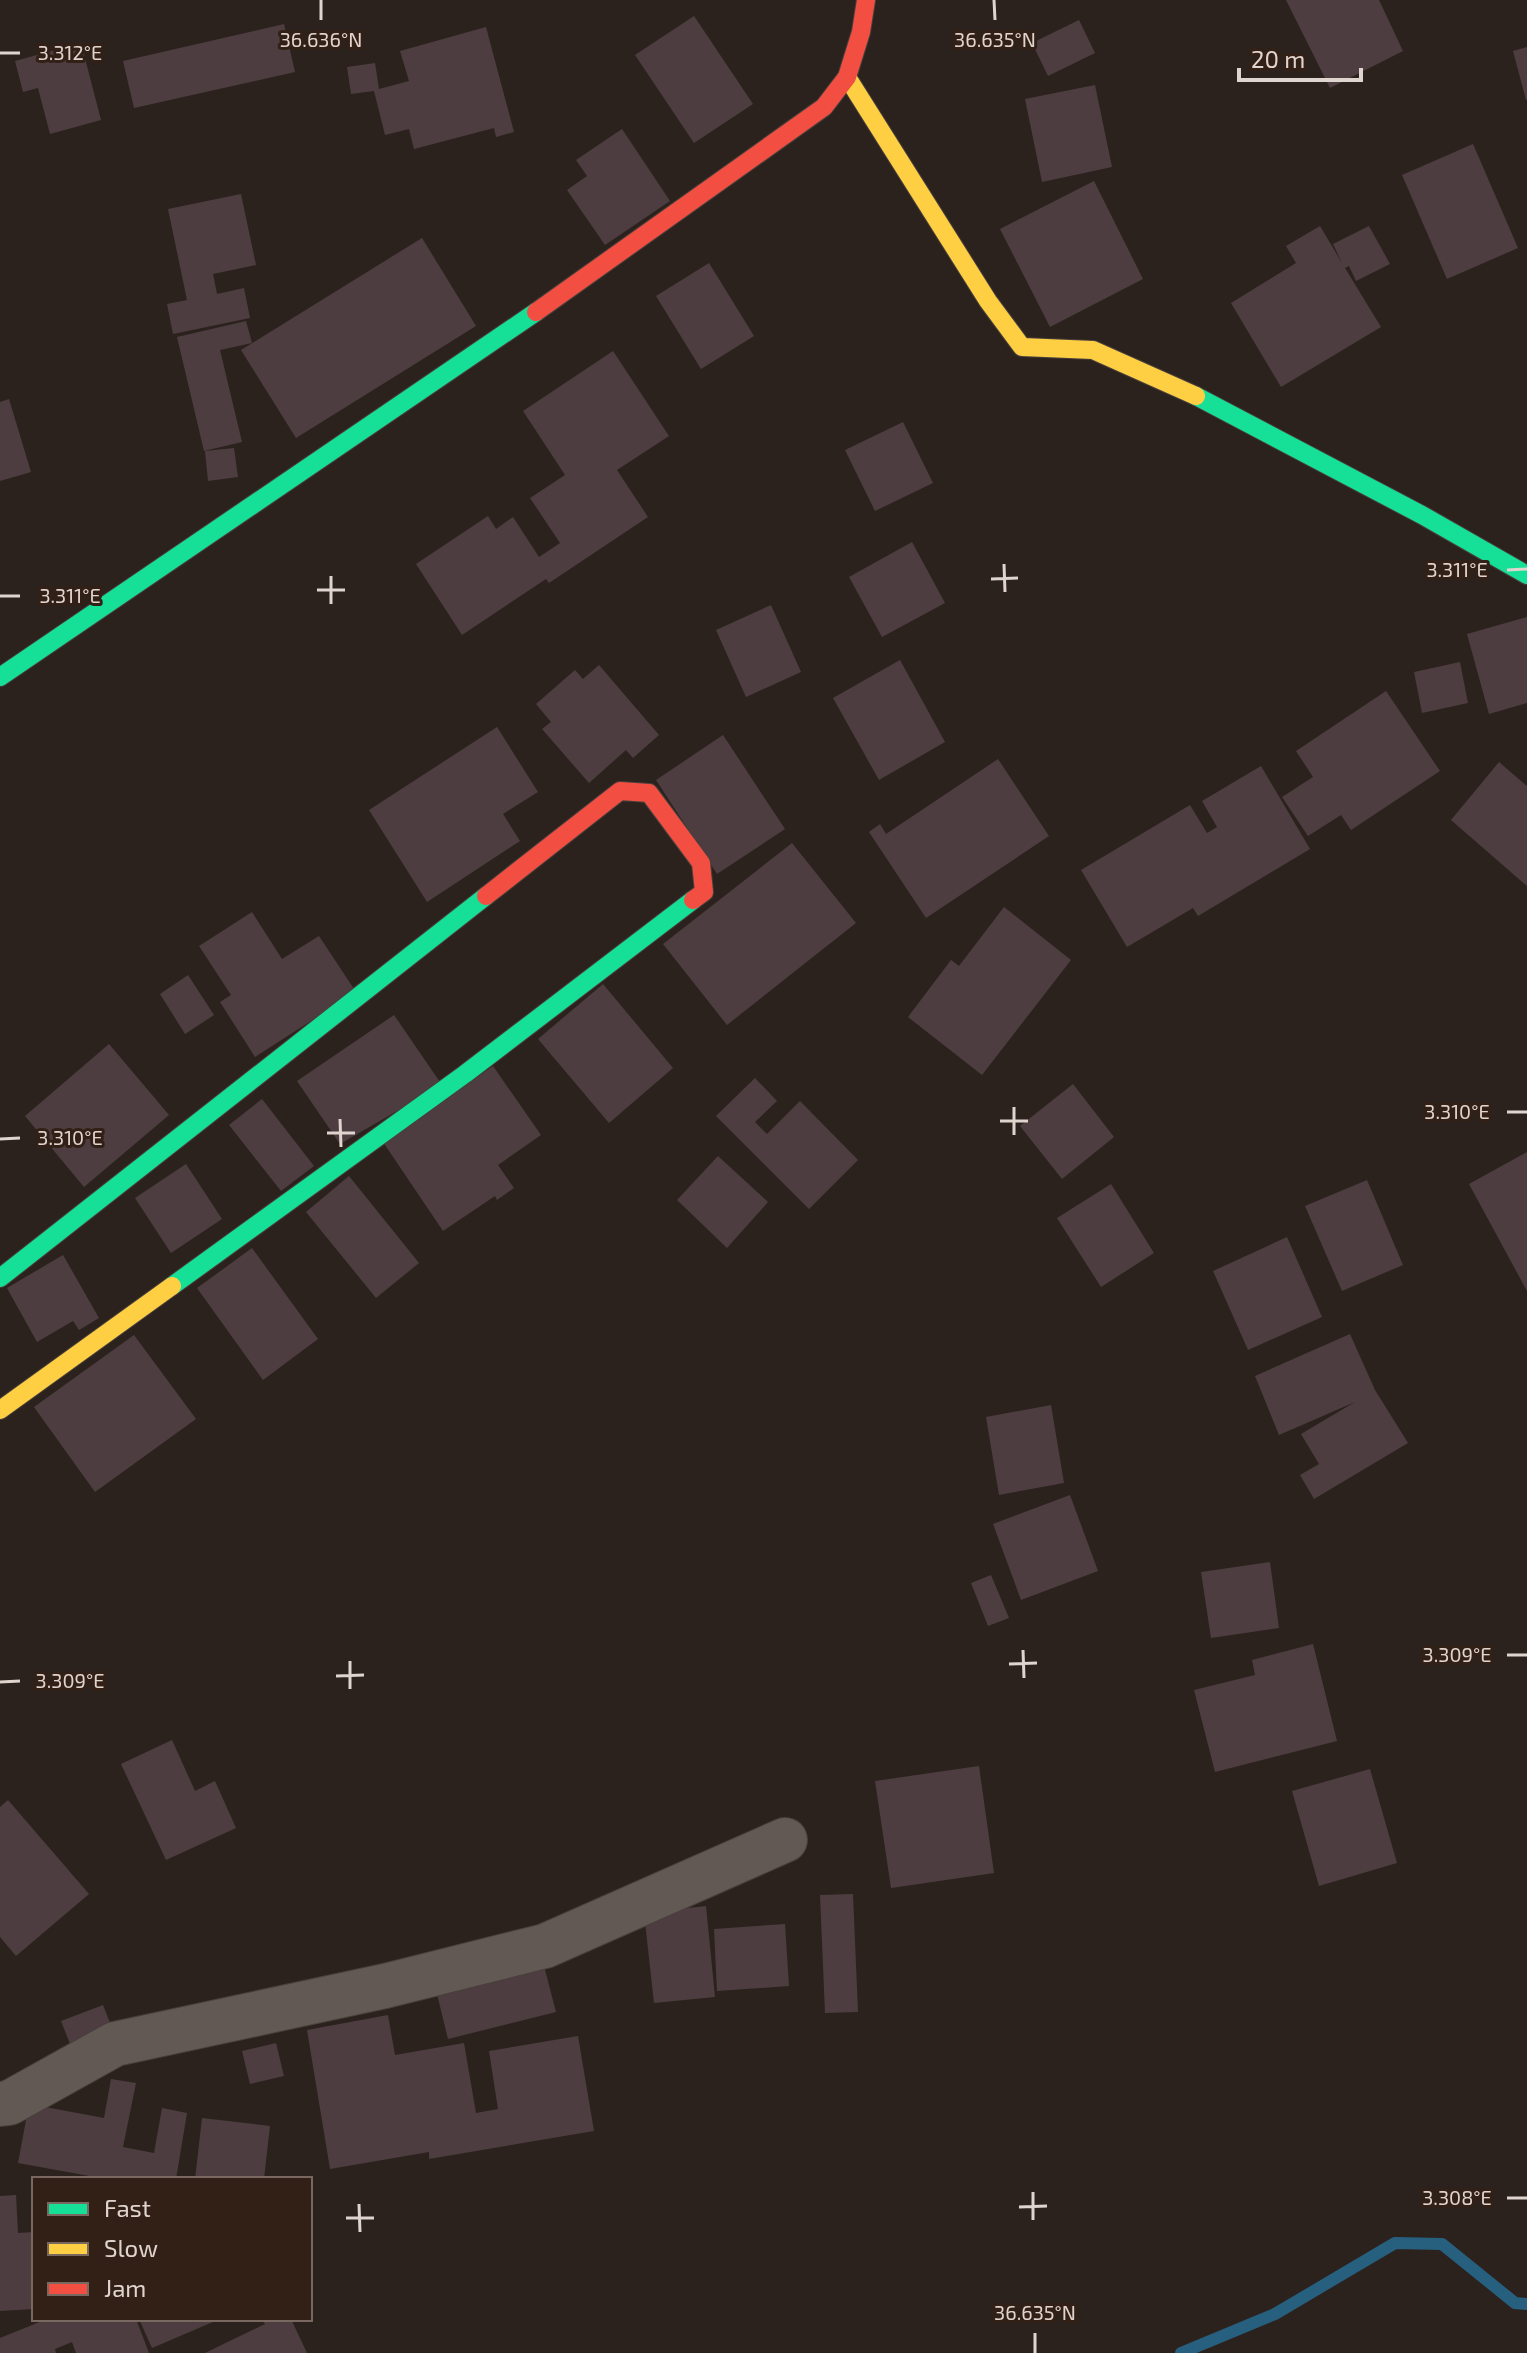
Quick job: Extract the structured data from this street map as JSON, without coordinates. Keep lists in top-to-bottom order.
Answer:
{
  "legend": ["Fast", "Slow", "Jam"],
  "scale_bar": "20 m",
  "coordinates": [
    "36.636°N",
    "36.635°N",
    "3.312°E",
    "3.311°E",
    "3.310°E",
    "3.309°E",
    "3.308°E"
  ]
}
